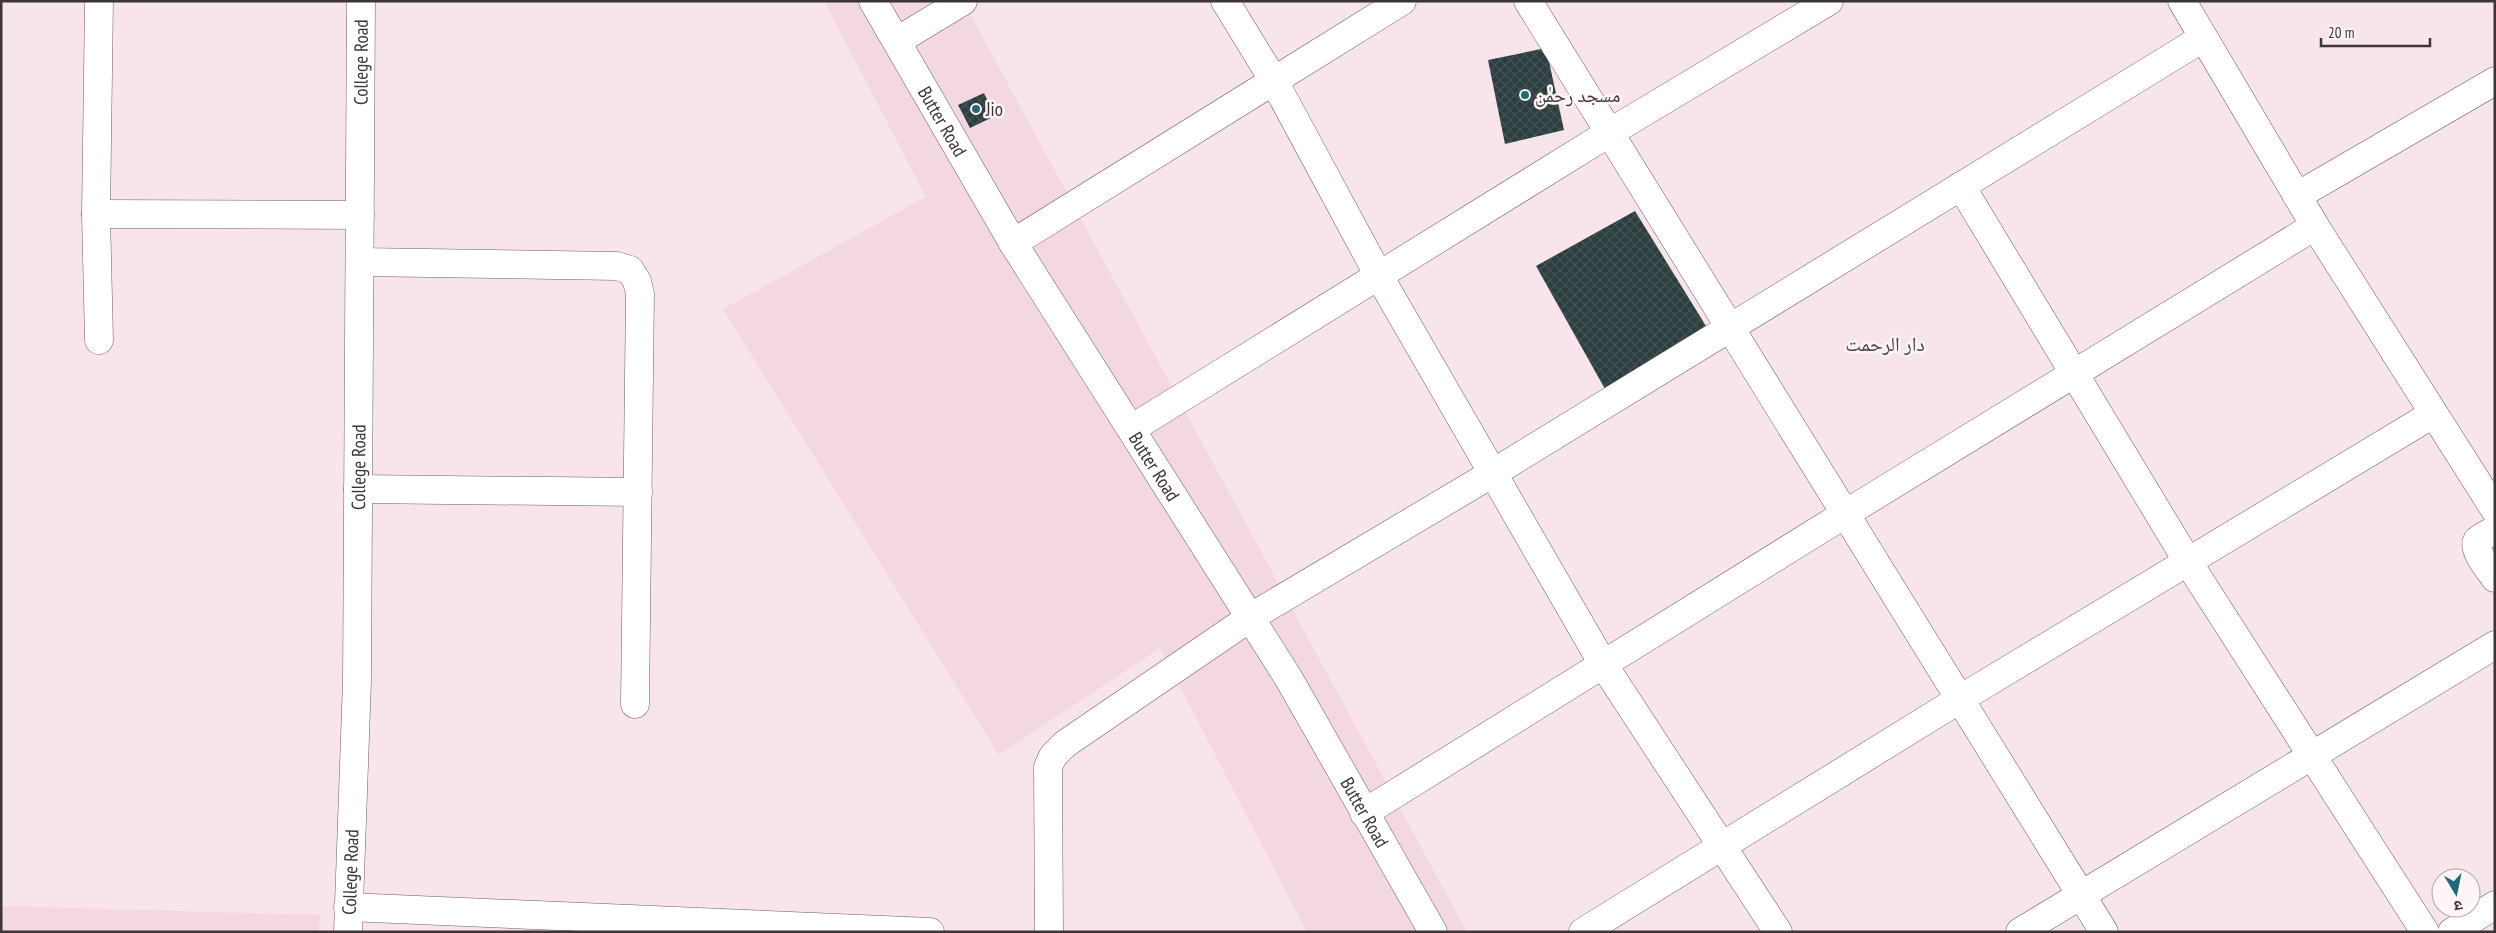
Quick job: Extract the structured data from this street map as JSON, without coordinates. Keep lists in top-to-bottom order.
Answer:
{
  "streets": {
    "street": ["College Road", "Butter Road"]
  },
  "districts": ["دار الرحمت"],
  "places": ["مسجد رحمٰن", "Jio"],
  "scale_bar": "20 m",
  "north": "bottom"
}
